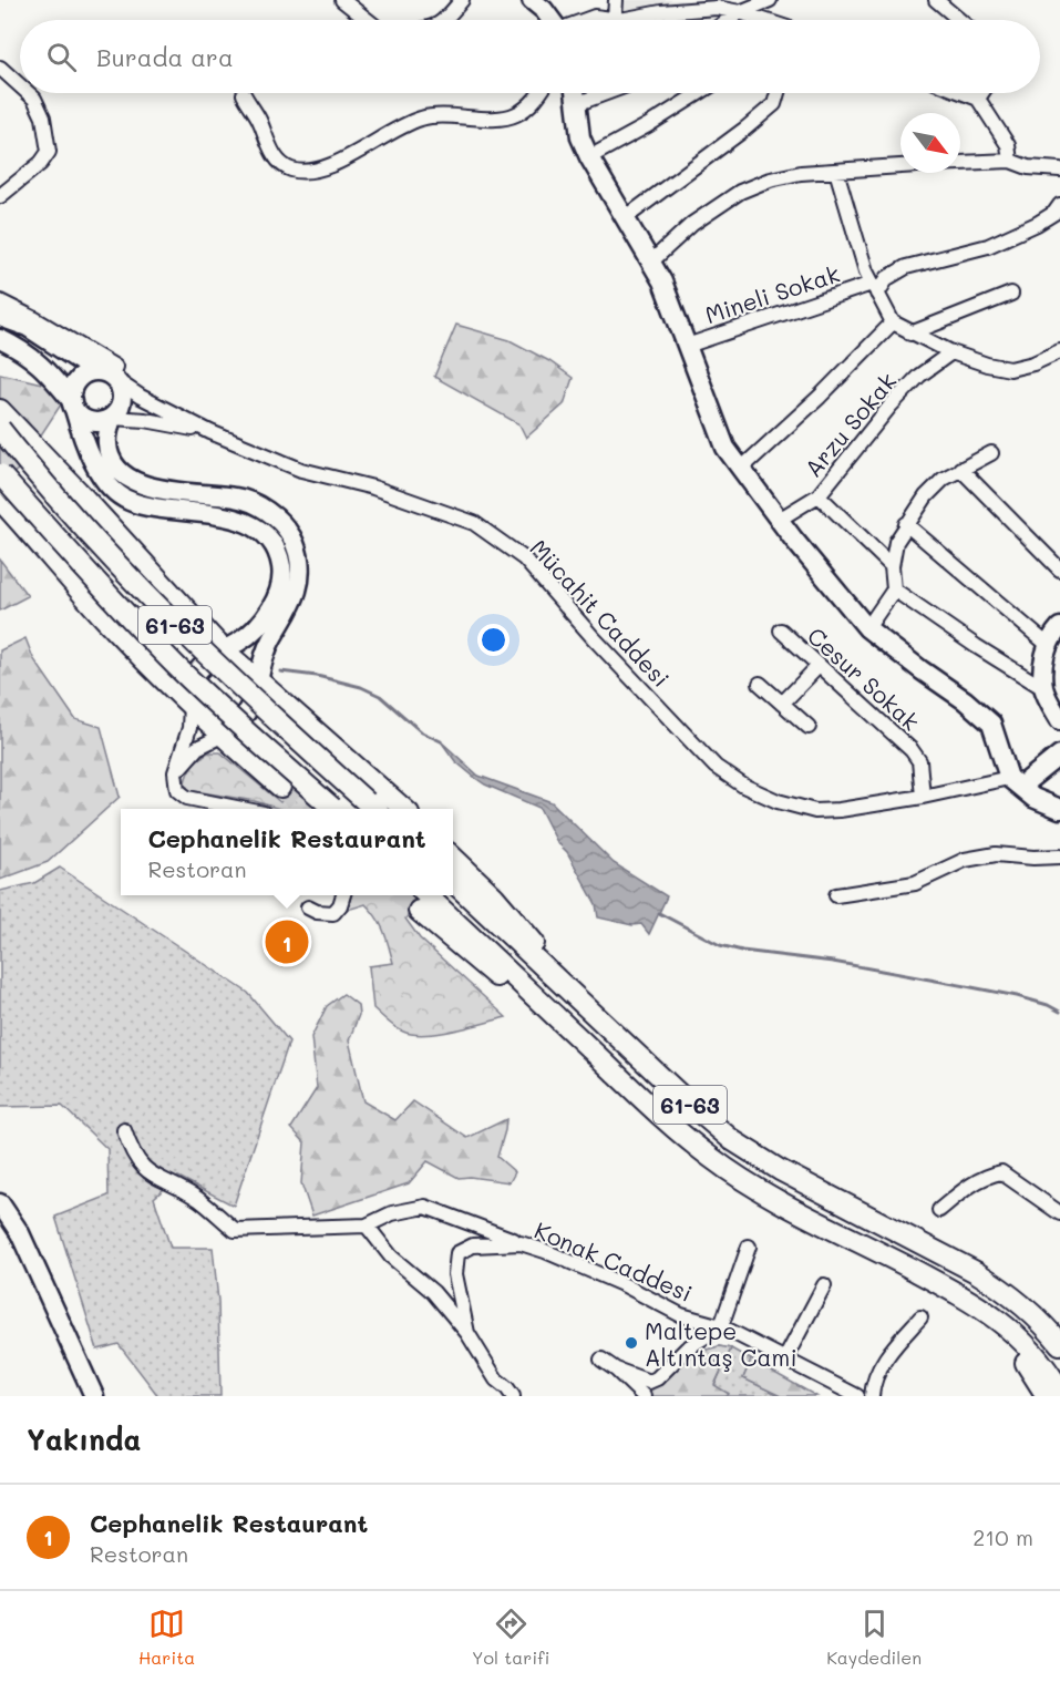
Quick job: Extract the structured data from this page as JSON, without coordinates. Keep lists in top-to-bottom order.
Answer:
{
  "streets": {
    "main road": ["61-63"],
    "street": [
      "Mineli Sokak",
      "Arzu Sokak",
      "Mücahit Caddesi",
      "Cesur Sokak",
      "Konak Caddesi"
    ]
  },
  "crossings": [
    ["Mücahit Caddesi", "Cesur Sokak"]
  ],
  "places": ["Maltepe Altıntaş Cami"],
  "north": "bottom right",
  "page": {
    "search": "Burada ara",
    "popup": ["Cephanelik Restaurant", "Restoran"],
    "pins": "1",
    "heading": "Yakında",
    "list": [
      {
        "mark": "1",
        "name": "Cephanelik Restaurant",
        "note": "Restoran",
        "value": "210 m"
      }
    ],
    "nav": ["Harita", "Yol tarifi", "Kaydedilen"]
  }
}
